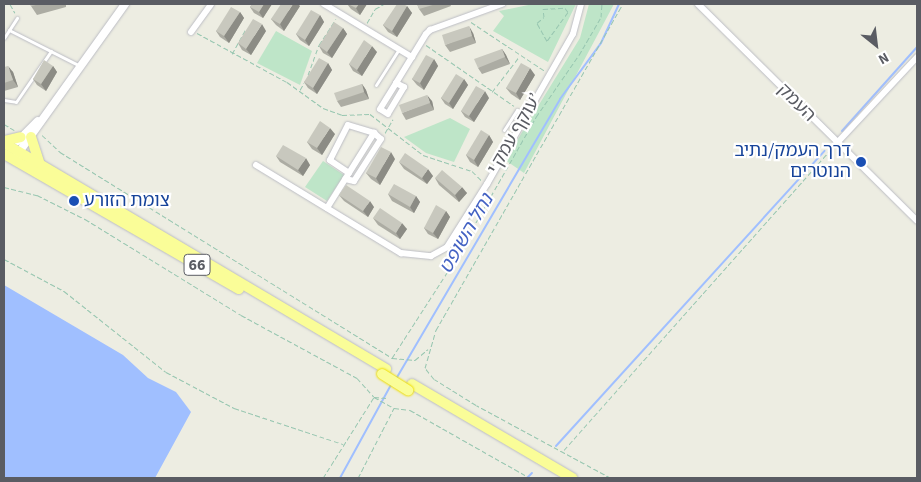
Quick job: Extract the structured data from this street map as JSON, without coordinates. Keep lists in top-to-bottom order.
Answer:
{
  "streets": {
    "highway": ["66"],
    "street": ["העמק", "עוקף עמק י’"]
  },
  "water": ["נחל השופט"],
  "places": ["דרך העמק/נתיב הנוטרים", "צומת הזורע"],
  "north": "bottom right"
}
